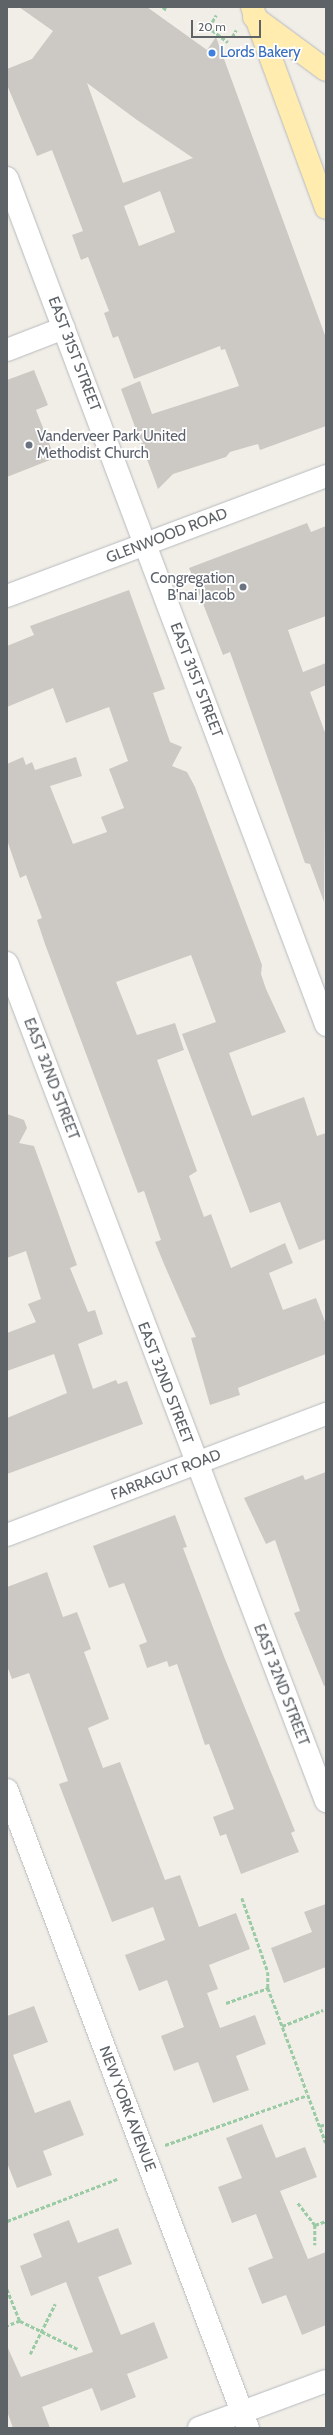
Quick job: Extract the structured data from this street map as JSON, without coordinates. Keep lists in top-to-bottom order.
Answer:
{
  "streets": {
    "street": [
      "EAST 31ST STREET",
      "GLENWOOD ROAD",
      "EAST 32ND STREET",
      "FARRAGUT ROAD",
      "NEW YORK AVENUE"
    ]
  },
  "crossings": [
    ["EAST 31ST STREET", "GLENWOOD ROAD"],
    ["EAST 32ND STREET", "FARRAGUT ROAD"]
  ],
  "places": ["Lords Bakery", "Vanderveer Park United Methodist Church", "Congregation B'nai Jacob"],
  "scale_bar": "20 m"
}
